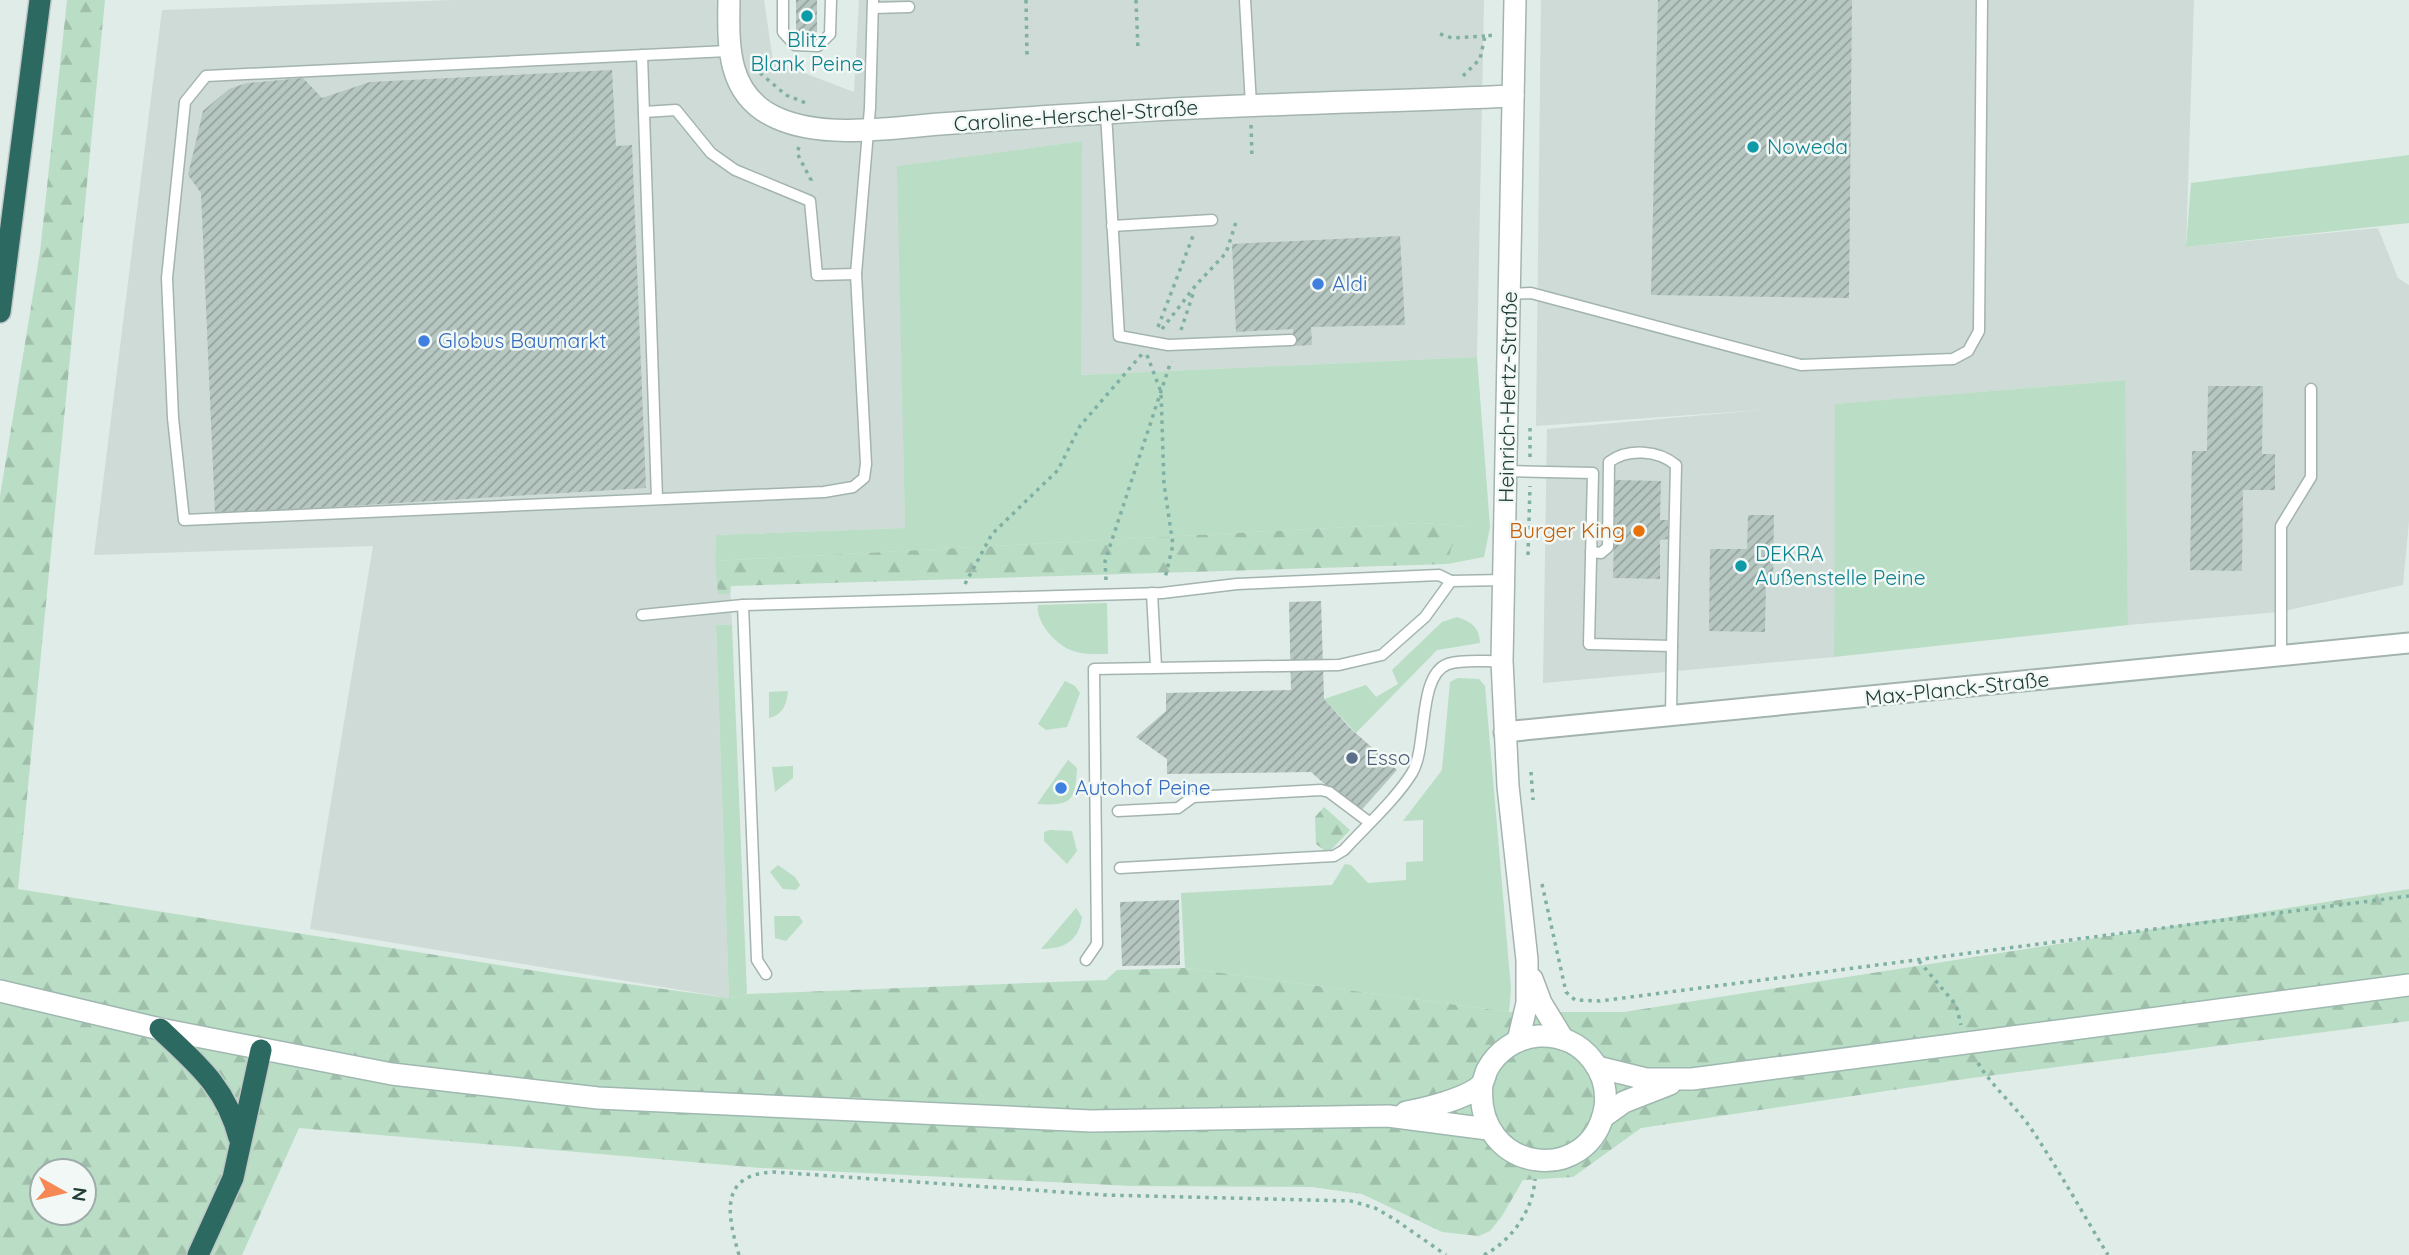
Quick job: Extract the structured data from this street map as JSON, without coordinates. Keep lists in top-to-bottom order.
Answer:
{
  "streets": {
    "main road": ["Caroline-Herschel-Straße", "Heinrich-Hertz-Straße"],
    "street": ["Max-Planck-Straße"]
  },
  "crossings": [
    ["Caroline-Herschel-Straße", "Heinrich-Hertz-Straße"],
    ["Heinrich-Hertz-Straße", "Max-Planck-Straße"]
  ],
  "places": [
    "Blitz Blank Peine",
    "Noweda",
    "Aldi",
    "Globus Baumarkt",
    "Burger King",
    "DEKRA Außenstelle Peine",
    "Esso",
    "Autohof Peine"
  ],
  "north": "right"
}
